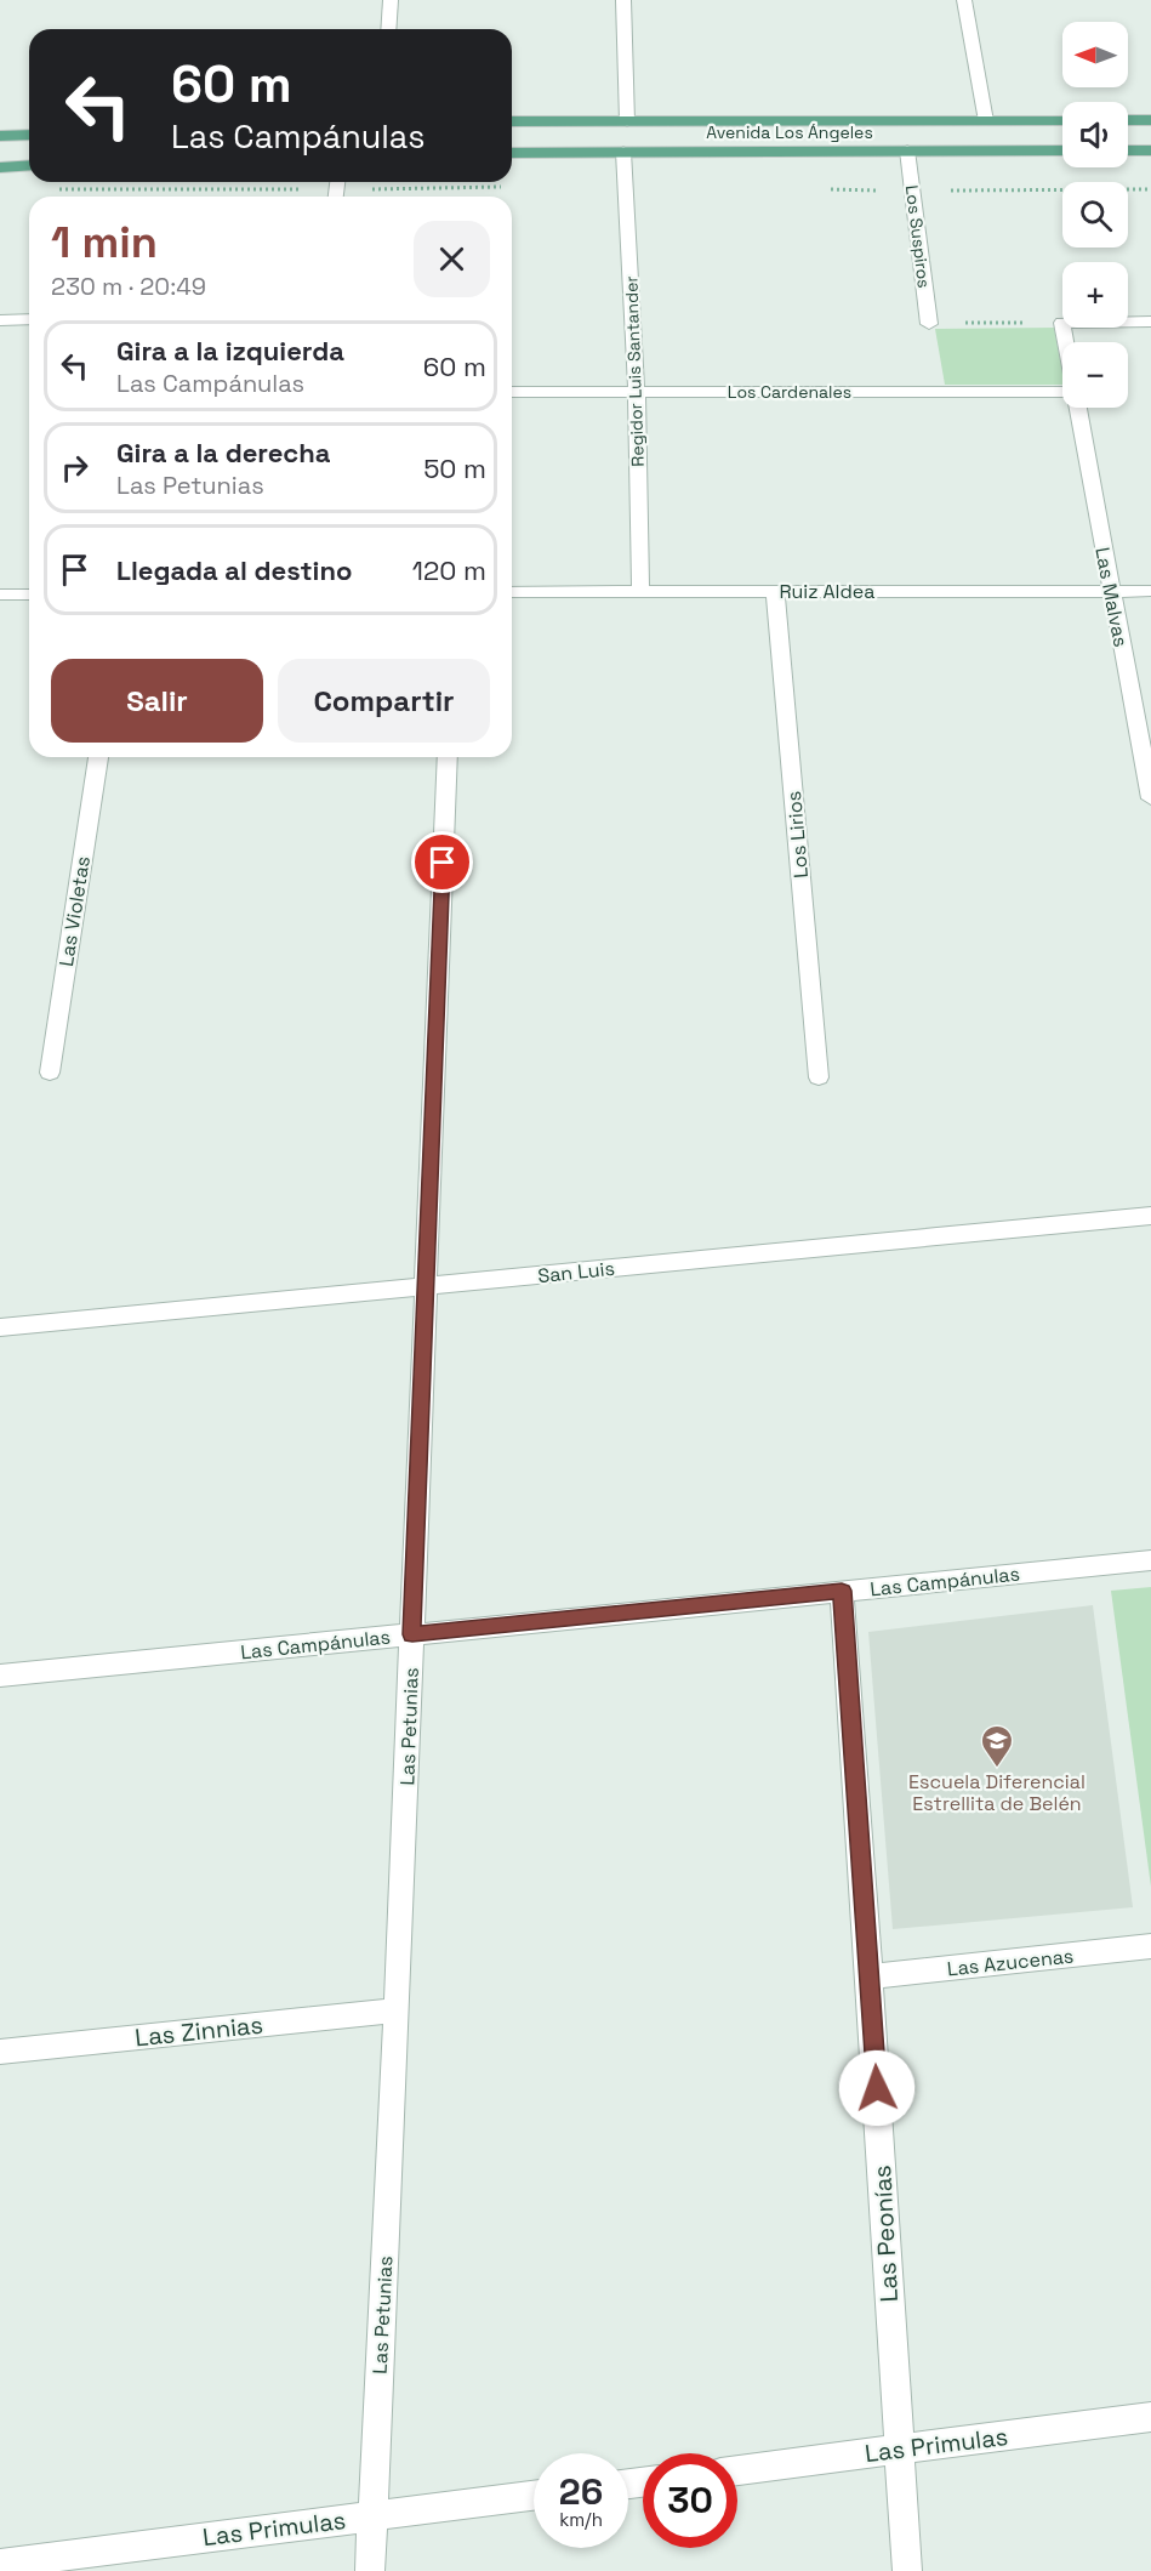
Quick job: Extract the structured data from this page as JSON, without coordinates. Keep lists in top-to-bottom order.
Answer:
{
  "streets": {
    "main road": ["Avenida Los Ángeles"],
    "street": [
      "Los Suspiros",
      "Regidor Luis Santander",
      "Los Cardenales",
      "Ruiz Aldea",
      "Las Malvas",
      "Los Lirios",
      "Las Violetas",
      "San Luis",
      "Las Campánulas",
      "Las Petunias",
      "Las Azucenas",
      "Las Zinnias",
      "Las Peonías",
      "Las Primulas"
    ]
  },
  "crossings": [
    ["Avenida Los Ángeles", "Los Suspiros"],
    ["Avenida Los Ángeles", "Regidor Luis Santander"],
    ["Regidor Luis Santander", "Los Cardenales"],
    ["Regidor Luis Santander", "Ruiz Aldea"],
    ["Ruiz Aldea", "Las Malvas"],
    ["Ruiz Aldea", "Los Lirios"],
    ["San Luis", "Las Petunias"],
    ["Las Campánulas", "Las Petunias"],
    ["Las Campánulas", "Las Peonías"],
    ["Las Petunias", "Las Zinnias"],
    ["Las Petunias", "Las Primulas"],
    ["Las Azucenas", "Las Peonías"],
    ["Las Peonías", "Las Primulas"]
  ],
  "places": {
    "school or university": ["Escuela Diferencial Estrellita de Belén"]
  },
  "north": "left",
  "page": {
    "map_buttons": ["+", "−"],
    "turn": ["60 m", "Las Campánulas"],
    "heading": ["1 min", "230 m · 20:49"],
    "list": [
      {
        "name": "Gira a la izquierda",
        "note": "Las Campánulas",
        "value": "60 m"
      },
      {
        "name": "Gira a la derecha",
        "note": "Las Petunias",
        "value": "50 m"
      },
      {
        "name": "Llegada al destino",
        "value": "120 m"
      }
    ],
    "buttons": ["Salir", "Compartir"],
    "speed": "26 km/h",
    "limit": "30"
  }
}
